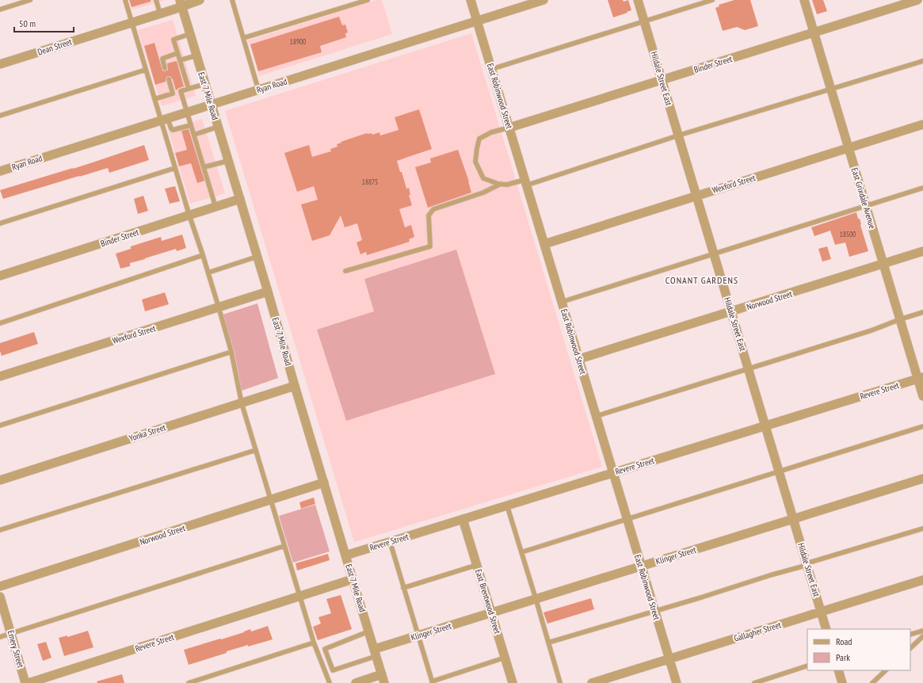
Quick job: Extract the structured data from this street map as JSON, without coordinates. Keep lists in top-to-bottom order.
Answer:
{
  "streets": {
    "street": [
      "Dean Street",
      "Binder Street",
      "Hildale Street East",
      "Ryan Road",
      "East 7 Mile Road",
      "East Robinwood Street",
      "Wexford Street",
      "East Grixdale Avenue",
      "Norwood Street",
      "Revere Street",
      "Yonka Street",
      "Klinger Street",
      "East Brentwood Street",
      "Gallagher Street",
      "Emery Street"
    ]
  },
  "crossings": [
    ["Dean Street", "East 7 Mile Road"],
    ["Binder Street", "Hildale Street East"],
    ["Binder Street", "East 7 Mile Road"],
    ["Binder Street", "East Robinwood Street"],
    ["Binder Street", "East Grixdale Avenue"],
    ["Hildale Street East", "Wexford Street"],
    ["Hildale Street East", "Norwood Street"],
    ["Hildale Street East", "Revere Street"],
    ["Hildale Street East", "Klinger Street"],
    ["Hildale Street East", "Gallagher Street"],
    ["Ryan Road", "East 7 Mile Road"],
    ["Ryan Road", "East Robinwood Street"],
    ["East 7 Mile Road", "Wexford Street"],
    ["East 7 Mile Road", "Norwood Street"],
    ["East 7 Mile Road", "Revere Street"],
    ["East 7 Mile Road", "Yonka Street"],
    ["East 7 Mile Road", "Klinger Street"],
    ["East Robinwood Street", "Wexford Street"],
    ["East Robinwood Street", "Norwood Street"],
    ["East Robinwood Street", "Revere Street"],
    ["East Robinwood Street", "Klinger Street"],
    ["East Robinwood Street", "Gallagher Street"],
    ["Wexford Street", "East Grixdale Avenue"],
    ["East Grixdale Avenue", "Norwood Street"],
    ["East Grixdale Avenue", "Revere Street"],
    ["Revere Street", "East Brentwood Street"],
    ["Klinger Street", "East Brentwood Street"]
  ],
  "districts": ["CONANT GARDENS"],
  "house_numbers": ["18900", "18875", "18500"],
  "legend": ["Road", "Park"],
  "scale_bar": "50 m"
}
